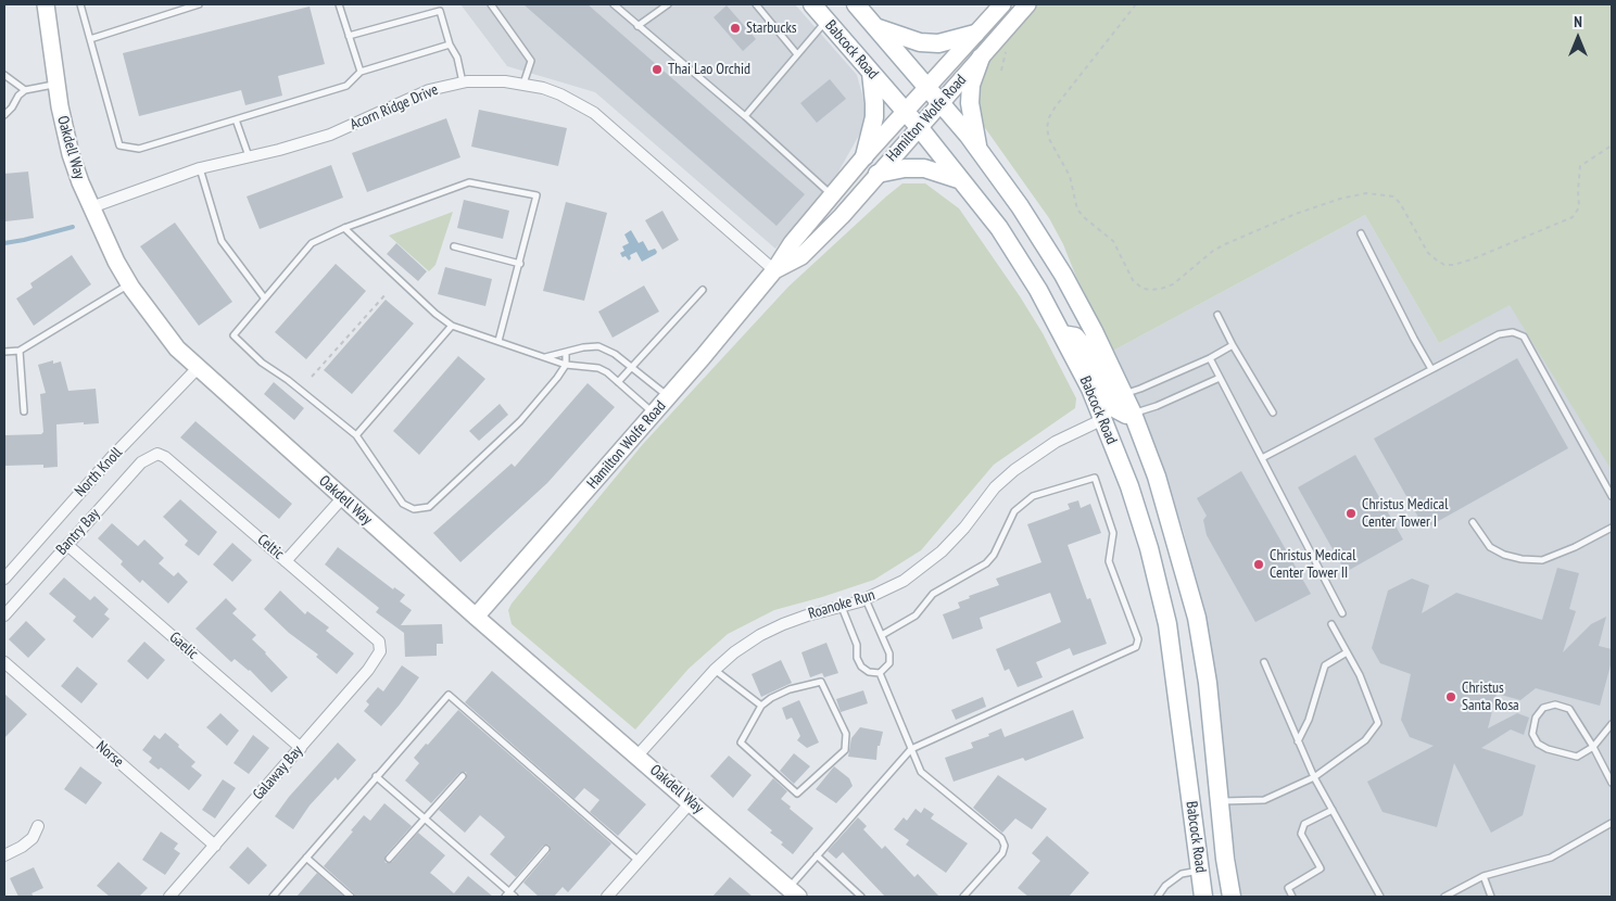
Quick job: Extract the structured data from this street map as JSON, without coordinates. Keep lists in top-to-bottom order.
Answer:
{
  "streets": {
    "main road": ["Babcock Road"],
    "street": [
      "Acorn Ridge Drive",
      "Hamilton Wolfe Road",
      "Oakdell Way",
      "North Knoll",
      "Bantry Bay",
      "Celtic",
      "Roanoke Run",
      "Gaelic",
      "Norse",
      "Galaway Bay"
    ]
  },
  "crossings": [
    ["Babcock Road", "Hamilton Wolfe Road"],
    ["Babcock Road", "Roanoke Run"],
    ["Acorn Ridge Drive", "Hamilton Wolfe Road"],
    ["Acorn Ridge Drive", "Oakdell Way"],
    ["Hamilton Wolfe Road", "Oakdell Way"],
    ["Oakdell Way", "North Knoll"],
    ["Oakdell Way", "Roanoke Run"],
    ["Bantry Bay", "Celtic"],
    ["Bantry Bay", "Gaelic"],
    ["Celtic", "Galaway Bay"],
    ["Gaelic", "Galaway Bay"],
    ["Norse", "Galaway Bay"]
  ],
  "places": [
    "Starbucks",
    "Thai Lao Orchid",
    "Christus Medical Center Tower I",
    "Christus Medical Center Tower II",
    "Christus Santa Rosa"
  ],
  "north": "top"
}
